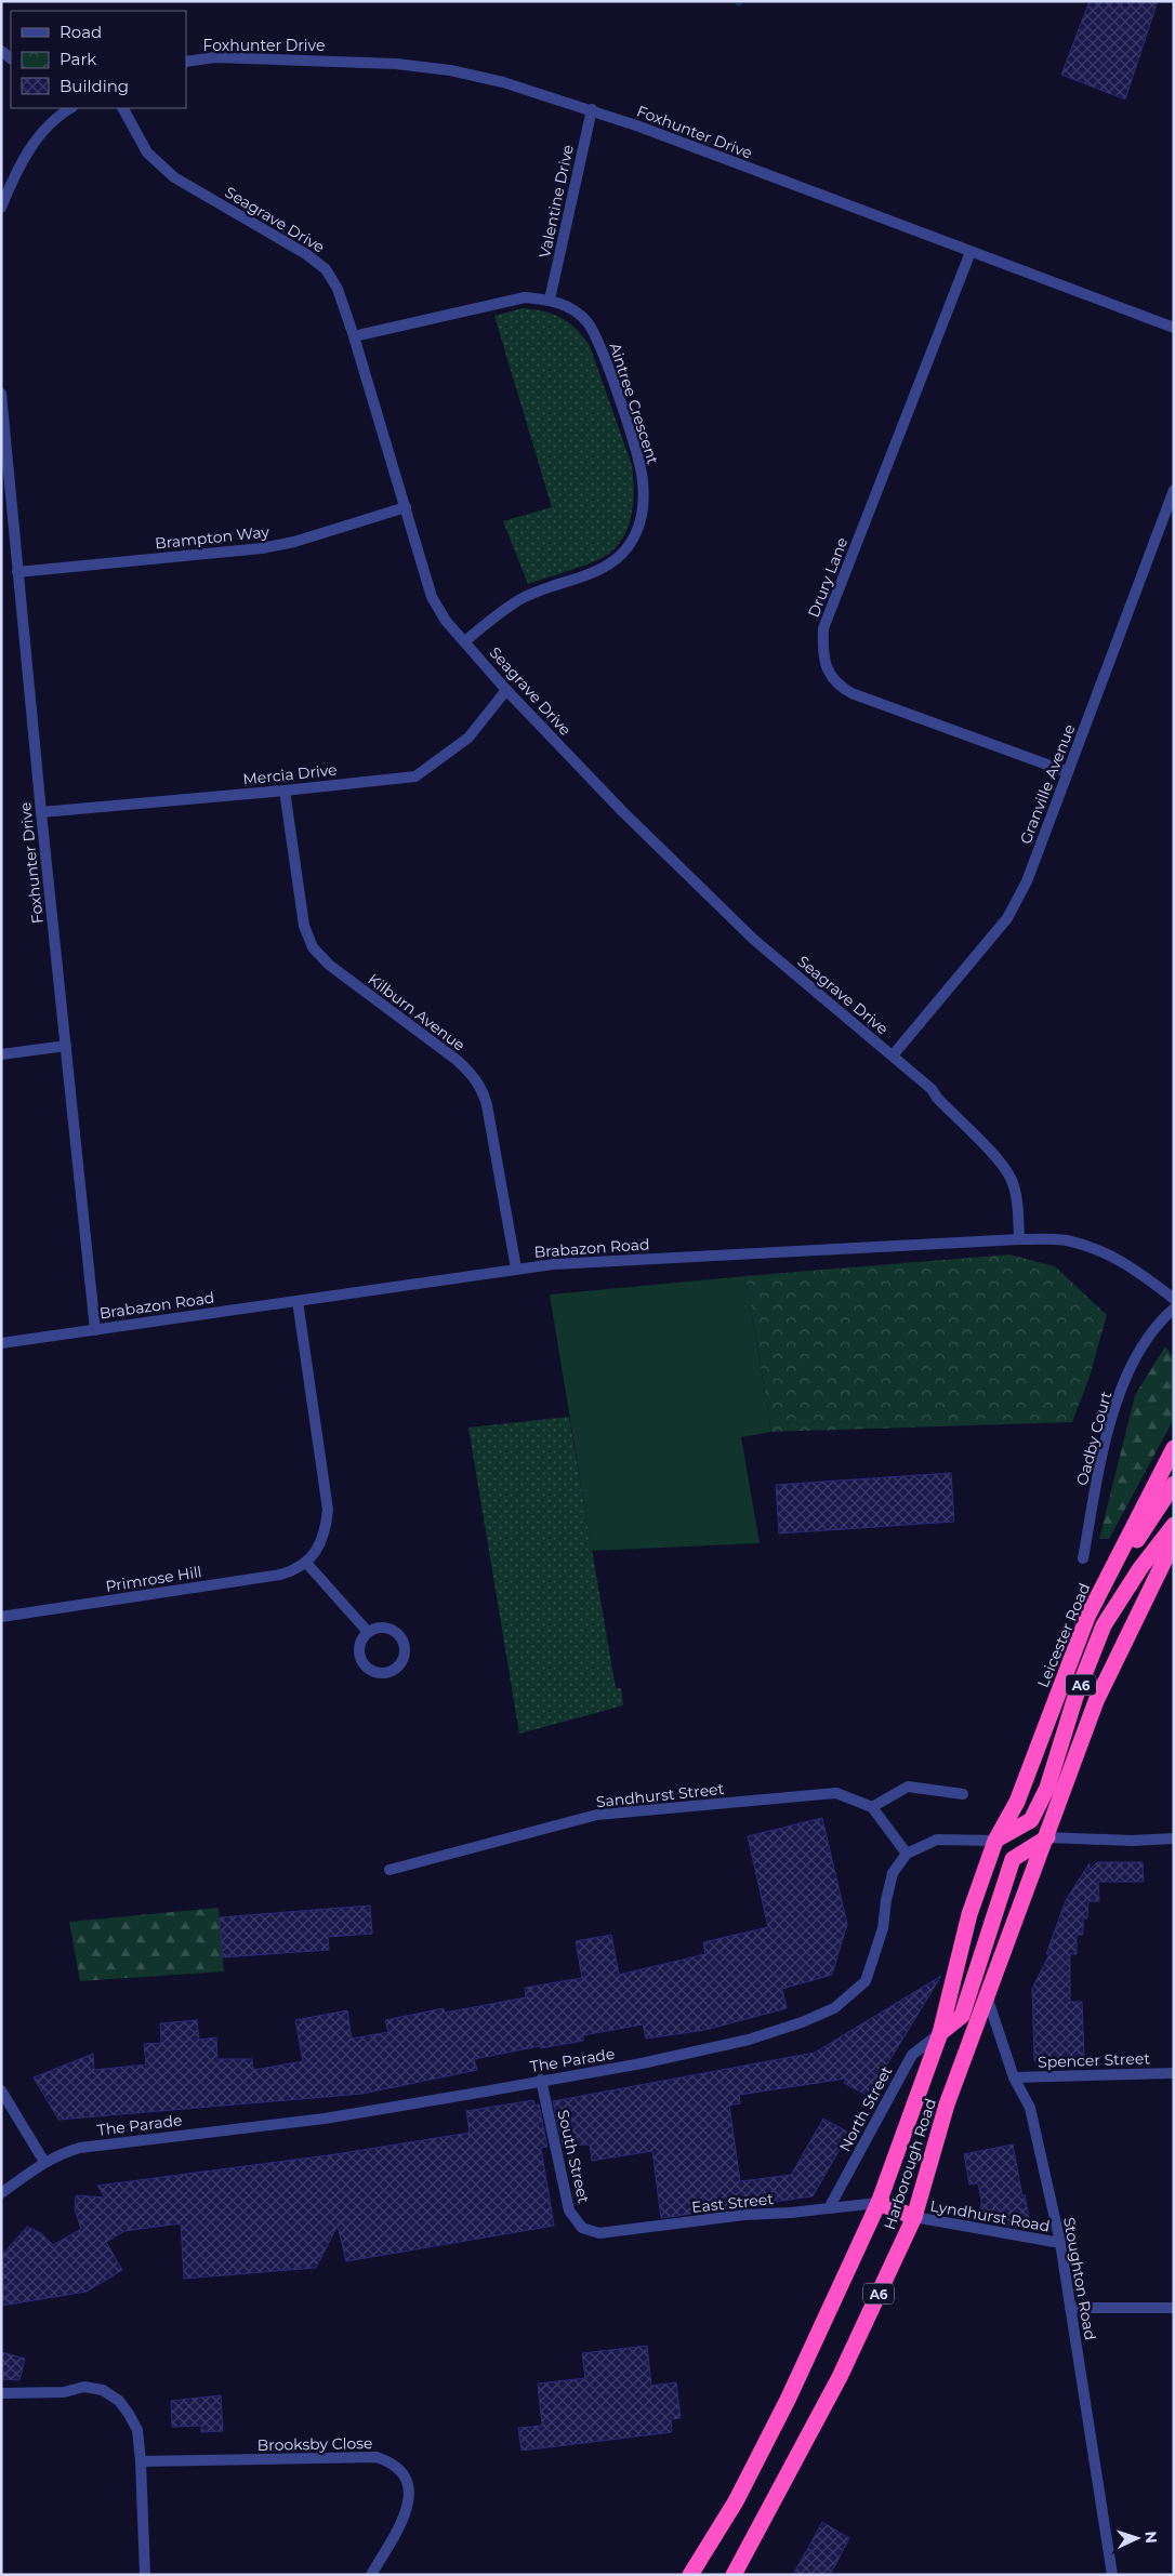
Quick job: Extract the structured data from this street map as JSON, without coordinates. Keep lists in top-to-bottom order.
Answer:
{
  "streets": {
    "highway": ["Leicester Road", "A6", "Harborough Road"],
    "street": [
      "Foxhunter Drive",
      "Valentine Drive",
      "Seagrave Drive",
      "Aintree Crescent",
      "Brampton Way",
      "Drury Lane",
      "Mercia Drive",
      "Granville Avenue",
      "Kilburn Avenue",
      "Brabazon Road",
      "Oadby Court",
      "Primrose Hill",
      "Sandhurst Street",
      "The Parade",
      "Spencer Street",
      "North Street",
      "South Street",
      "East Street",
      "Lyndhurst Road",
      "Stoughton Road",
      "Brooksby Close"
    ]
  },
  "crossings": [
    ["Foxhunter Drive", "Valentine Drive"],
    ["Foxhunter Drive", "Brampton Way"],
    ["Foxhunter Drive", "Drury Lane"],
    ["Foxhunter Drive", "Mercia Drive"],
    ["Foxhunter Drive", "Brabazon Road"],
    ["Valentine Drive", "Aintree Crescent"],
    ["Seagrave Drive", "Aintree Crescent"],
    ["Seagrave Drive", "Brampton Way"],
    ["Seagrave Drive", "Mercia Drive"],
    ["Seagrave Drive", "Granville Avenue"],
    ["Seagrave Drive", "Brabazon Road"],
    ["Drury Lane", "Granville Avenue"],
    ["Mercia Drive", "Kilburn Avenue"],
    ["Kilburn Avenue", "Brabazon Road"],
    ["Leicester Road", "A6"],
    ["Leicester Road", "Harborough Road"],
    ["A6", "Harborough Road"],
    ["The Parade", "South Street"],
    ["Spencer Street", "Stoughton Road"],
    ["North Street", "Harborough Road"],
    ["North Street", "East Street"],
    ["South Street", "East Street"],
    ["Harborough Road", "East Street"],
    ["Harborough Road", "Lyndhurst Road"],
    ["Harborough Road", "Stoughton Road"],
    ["Lyndhurst Road", "Stoughton Road"]
  ],
  "legend": ["Road", "Park", "Building"],
  "north": "right"
}
